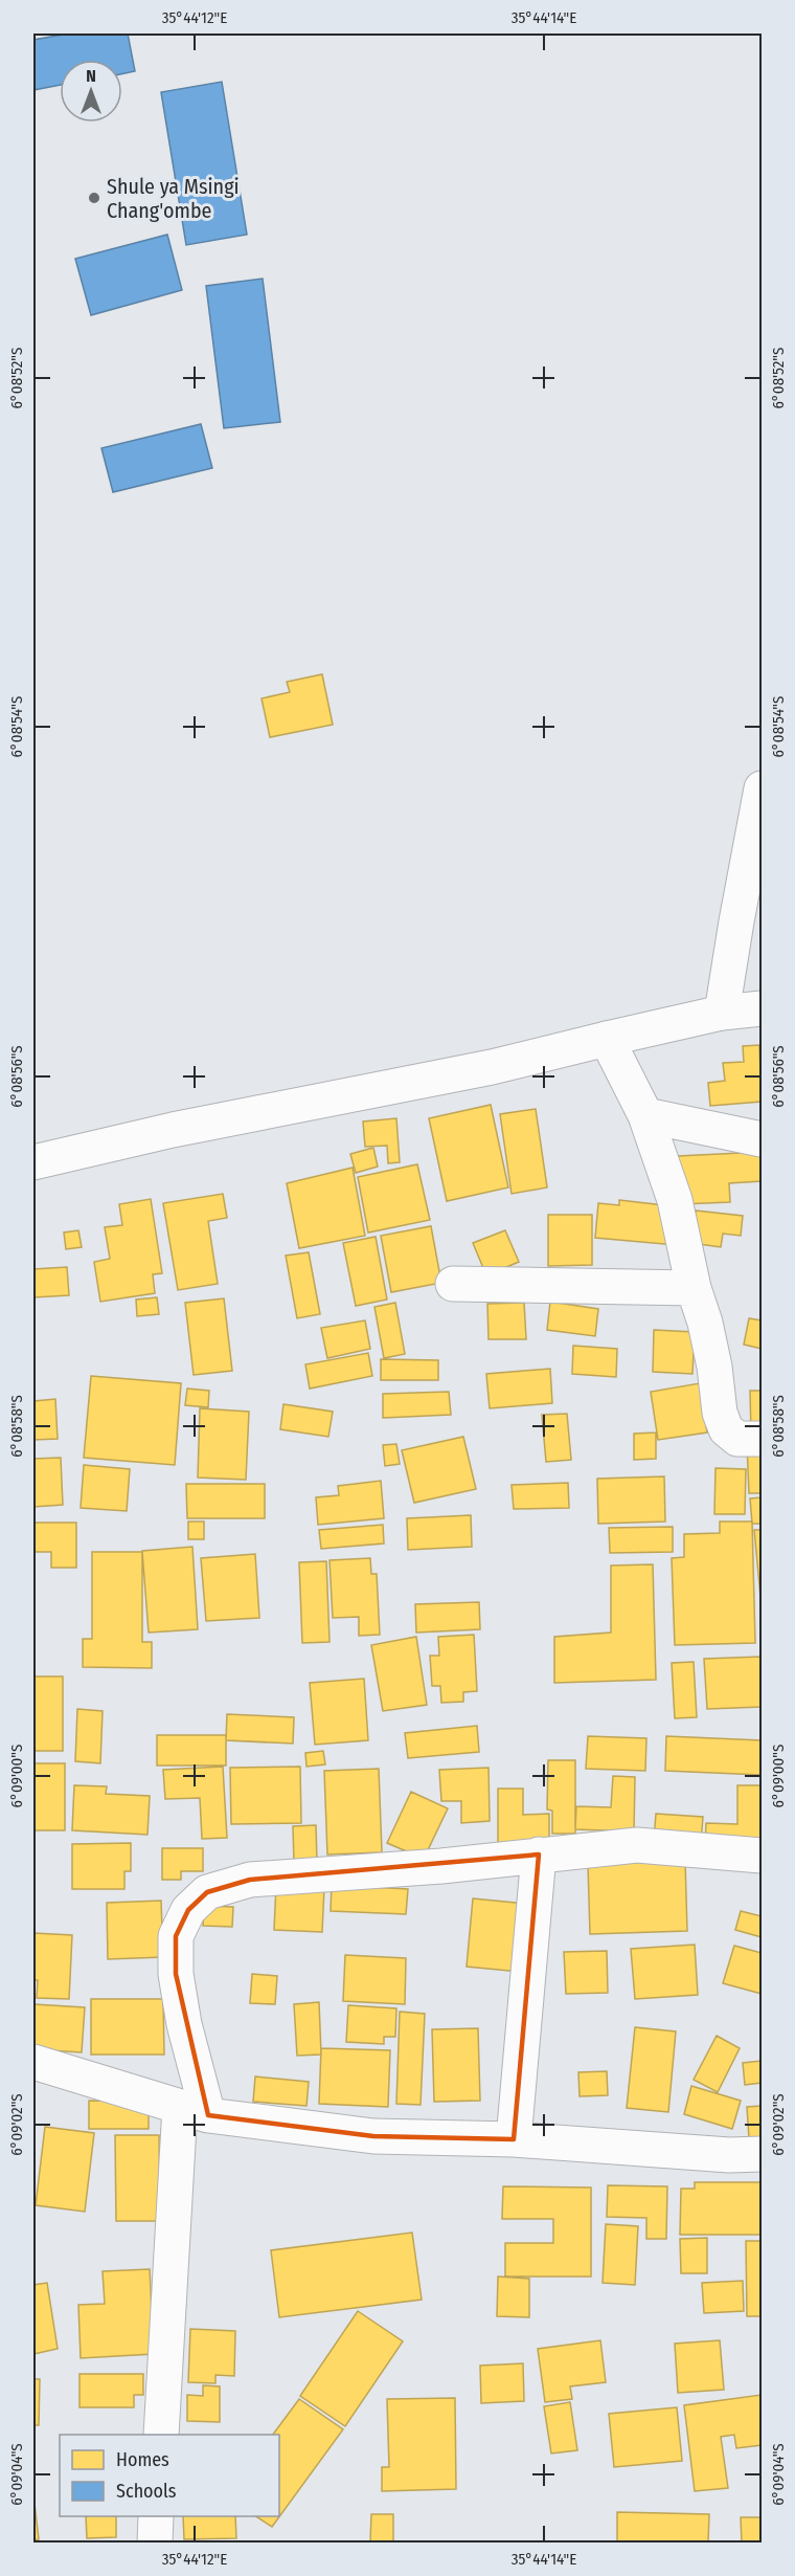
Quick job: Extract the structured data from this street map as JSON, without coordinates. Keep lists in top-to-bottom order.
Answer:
{
  "places": ["Shule ya Msingi Chang'ombe"],
  "legend": ["Homes", "Schools"],
  "north": "top",
  "coordinates": [
    "35°44'12\"E",
    "35°44'14\"E",
    "6°08'52\"S",
    "6°08'54\"S",
    "6°08'56\"S",
    "6°08'58\"S",
    "6°09'00\"S",
    "6°09'02\"S",
    "6°09'04\"S"
  ]
}
